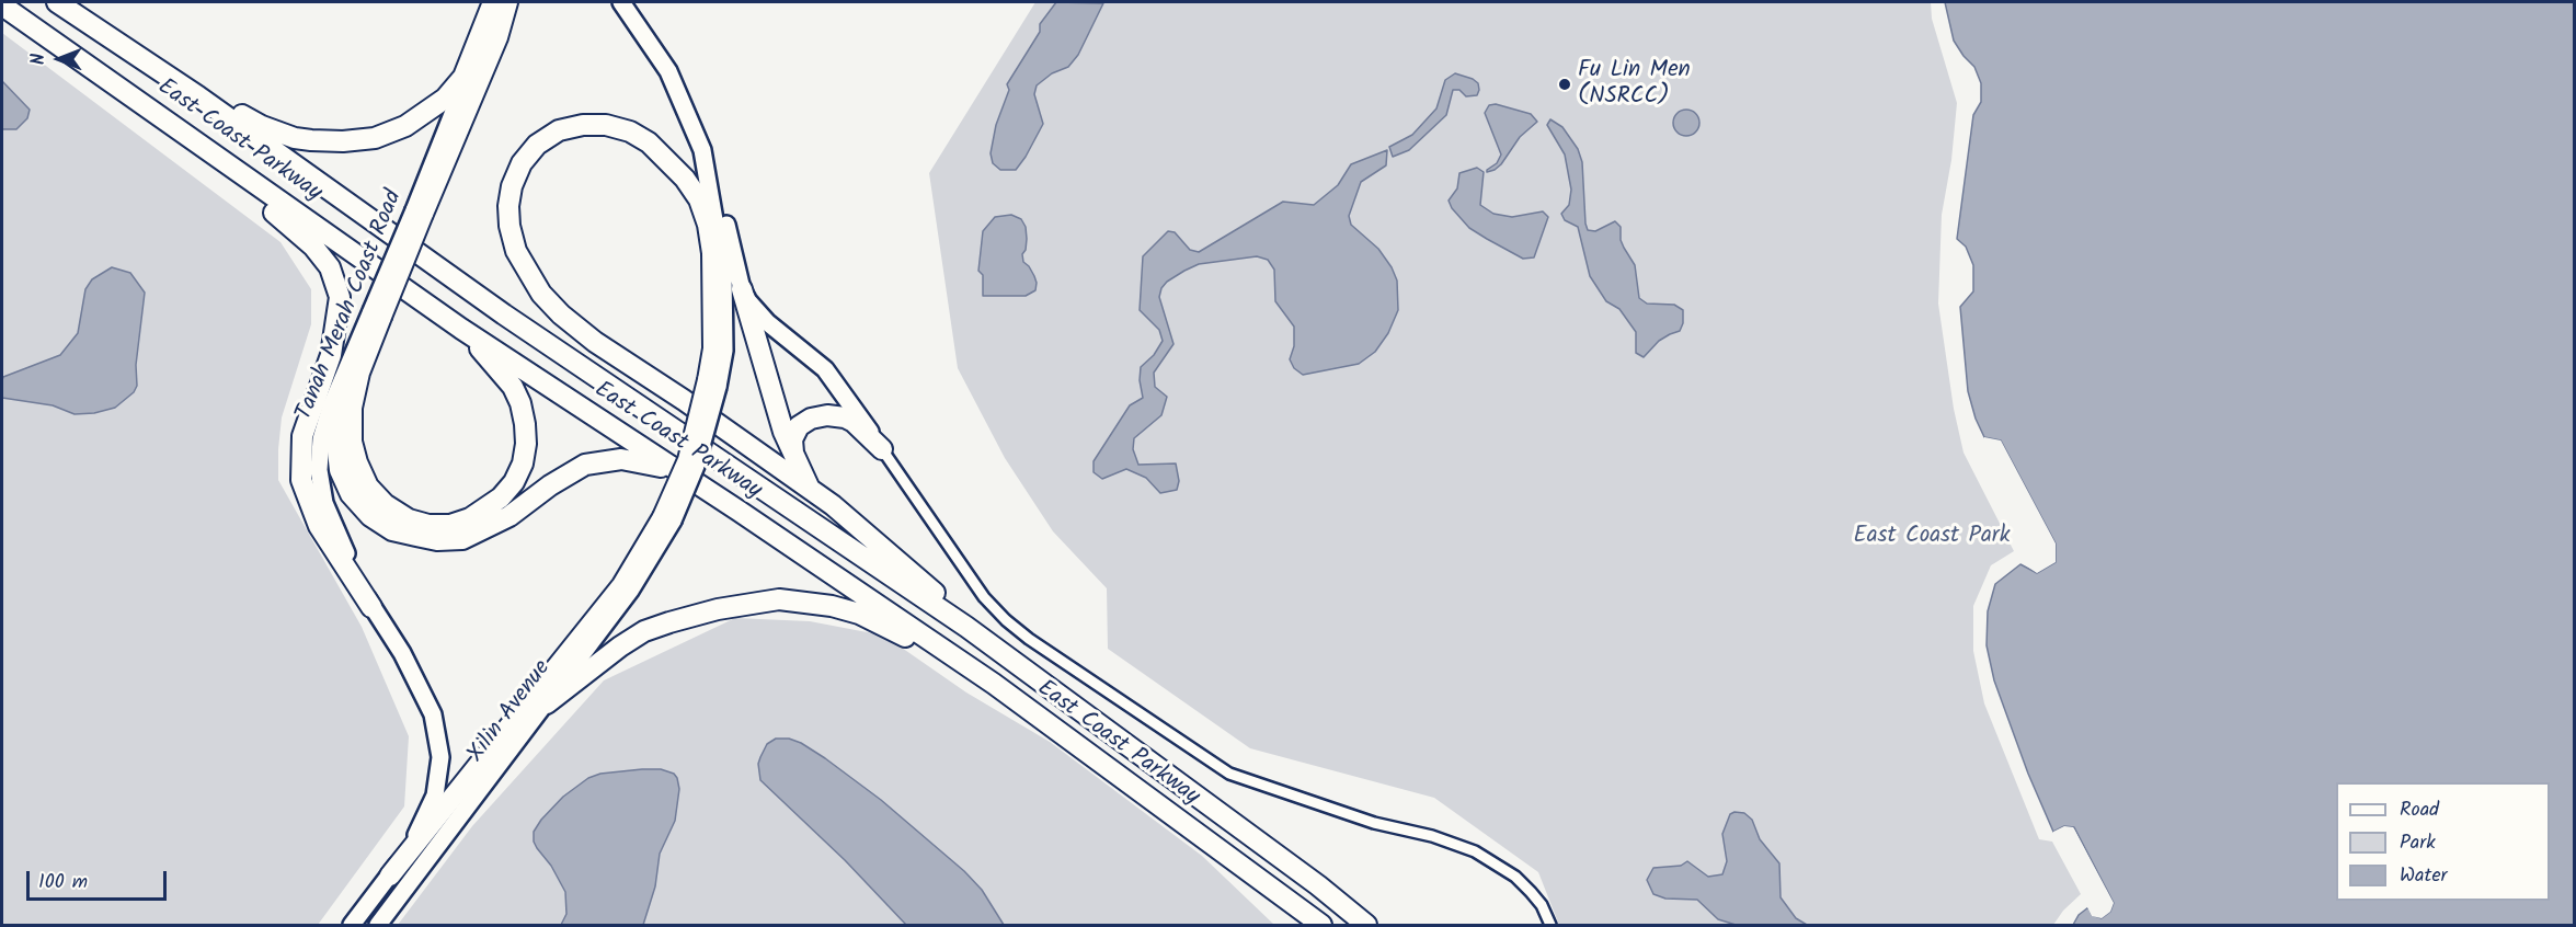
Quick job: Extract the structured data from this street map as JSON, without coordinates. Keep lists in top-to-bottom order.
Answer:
{
  "streets": {
    "highway": ["East Coast Parkway"],
    "main road": ["Tanah Merah Coast Road", "Xilin Avenue"]
  },
  "parks": ["East Coast Park"],
  "places": ["Fu Lin Men (NSRCC)"],
  "legend": ["Road", "Park", "Water"],
  "scale_bar": "100 m",
  "north": "left"
}
